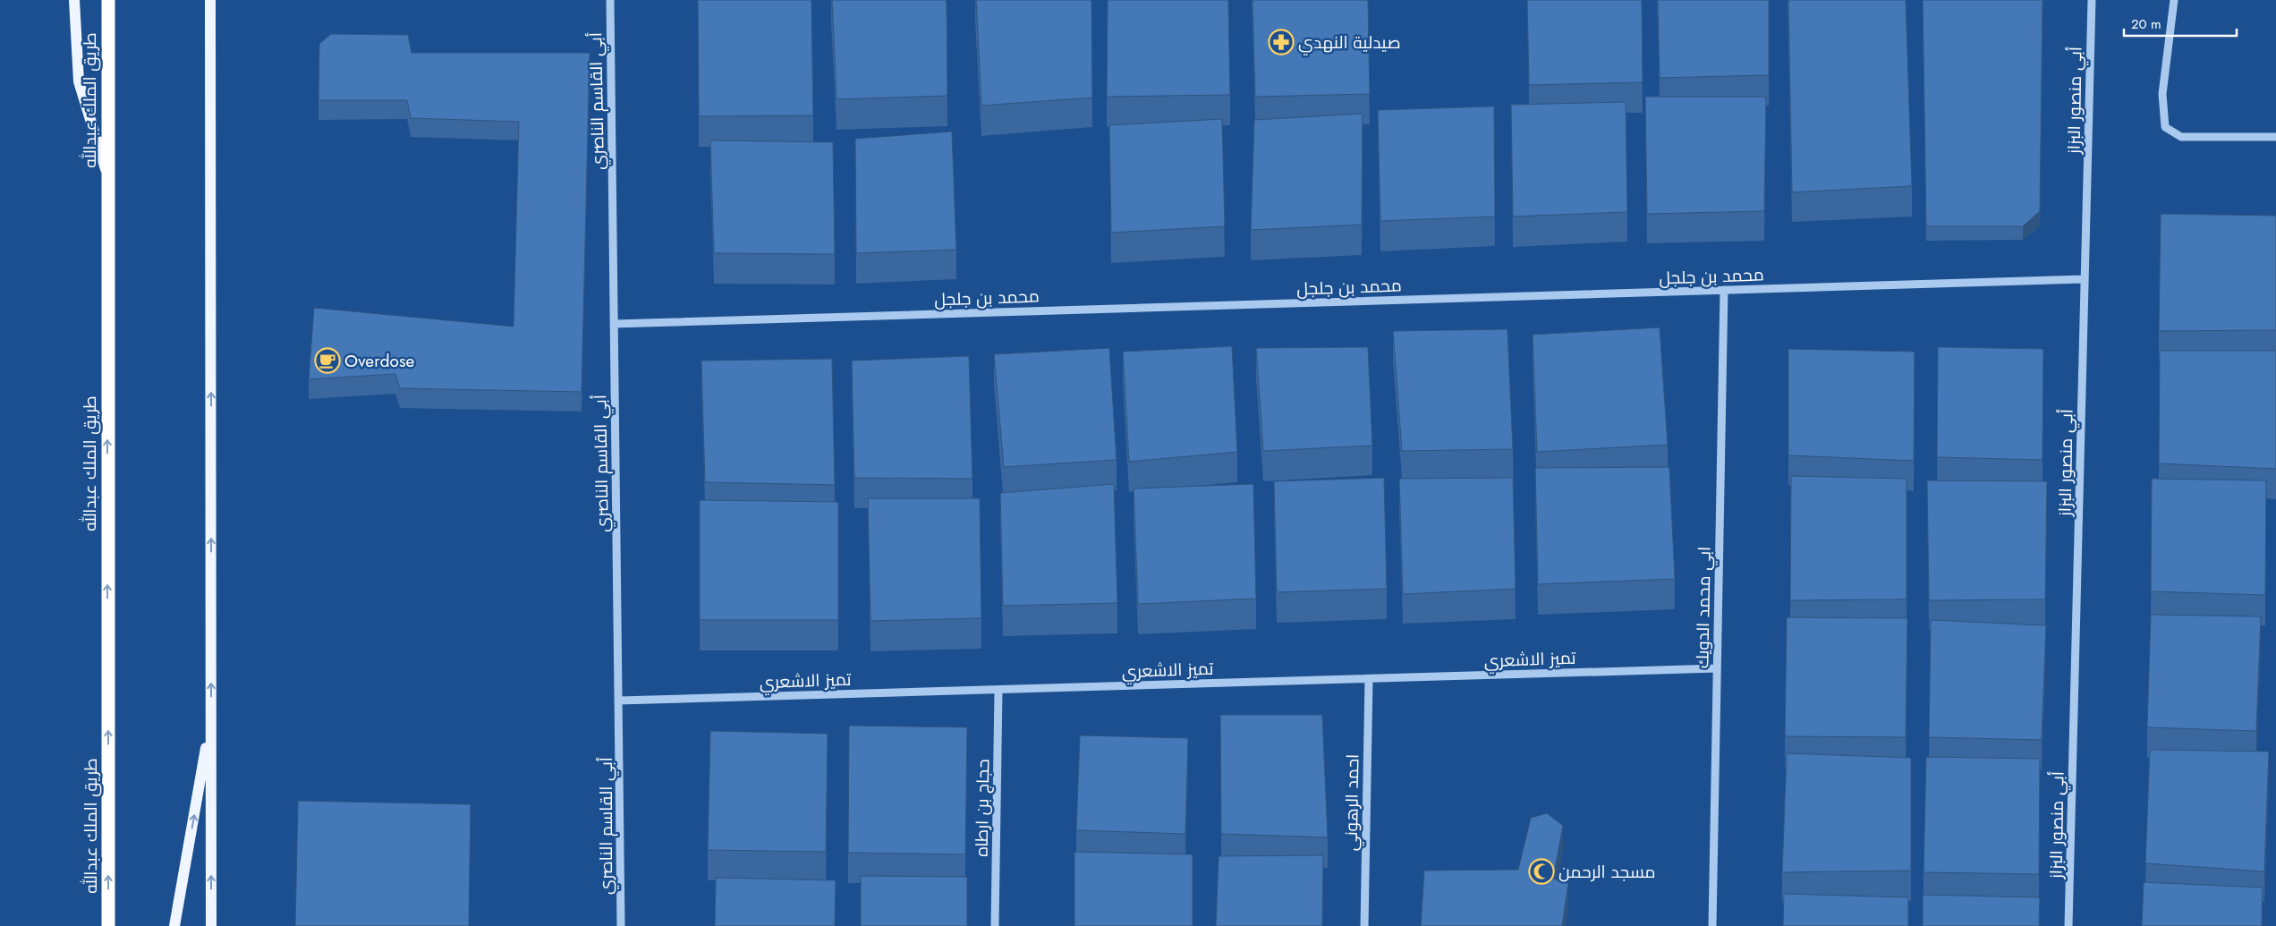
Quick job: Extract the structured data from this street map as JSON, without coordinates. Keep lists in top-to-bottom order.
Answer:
{
  "streets": {
    "highway": ["طريق الملك عبدالله"],
    "street": [
      "أبي منصور البزاز",
      "أبي القاسم الناصري",
      "محمد بن جلجل",
      "ابي محمد الدويك",
      "تميز الاشعري",
      "احمد الرهوني",
      "حجاج بن ارطاه"
    ]
  },
  "crossings": [
    ["أبي منصور البزاز", "محمد بن جلجل"],
    ["أبي القاسم الناصري", "محمد بن جلجل"],
    ["أبي القاسم الناصري", "تميز الاشعري"],
    ["محمد بن جلجل", "ابي محمد الدويك"],
    ["ابي محمد الدويك", "تميز الاشعري"],
    ["تميز الاشعري", "احمد الرهوني"],
    ["تميز الاشعري", "حجاج بن ارطاه"]
  ],
  "one_way": ["طريق الملك عبدالله"],
  "places": {
    "pharmacy": ["صيدلية النهدي"],
    "cafe": ["Overdose"],
    "mosque": ["مسجد الرحمن"]
  },
  "scale_bar": "20 m"
}
